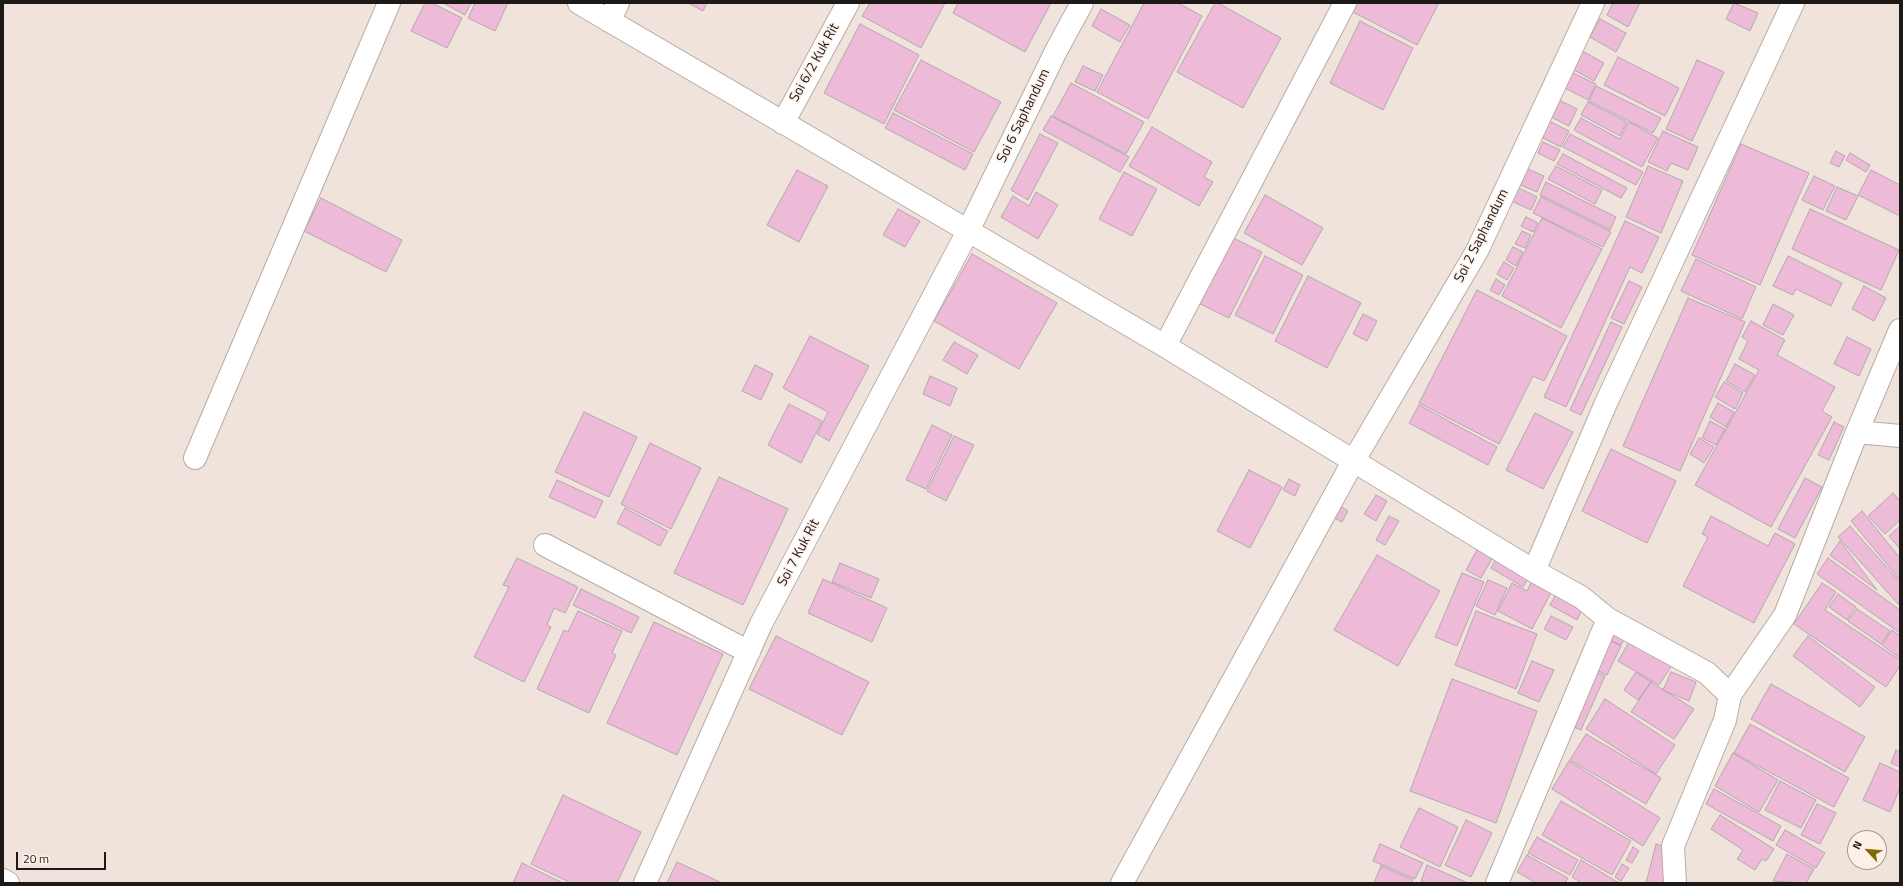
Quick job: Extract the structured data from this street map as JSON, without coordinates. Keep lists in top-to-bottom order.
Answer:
{
  "streets": {
    "street": [
      "Soi 6/2 Kuk Rit",
      "Soi 6 Saphandum",
      "Soi 2 Saphandum",
      "Soi 7 Kuk Rit"
    ]
  },
  "crossings": [
    ["Soi 6 Saphandum", "Soi 7 Kuk Rit"]
  ],
  "scale_bar": "20 m",
  "north": "top left"
}
